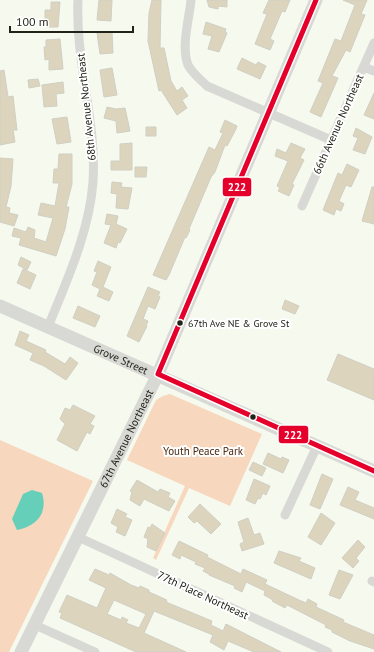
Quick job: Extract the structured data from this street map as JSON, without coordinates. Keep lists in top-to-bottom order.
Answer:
{
  "streets": {
    "main road": ["Grove Street", "67th Avenue Northeast"],
    "street": ["68th Avenue Northeast", "66th Avenue Northeast", "77th Place Northeast"]
  },
  "crossings": [
    ["68th Avenue Northeast", "Grove Street"],
    ["Grove Street", "67th Avenue Northeast"],
    ["67th Avenue Northeast", "77th Place Northeast"]
  ],
  "parks": ["Youth Peace Park"],
  "places": ["67th Ave NE & Grove St"],
  "lines": ["transit line 222"],
  "scale_bar": "100 m"
}
